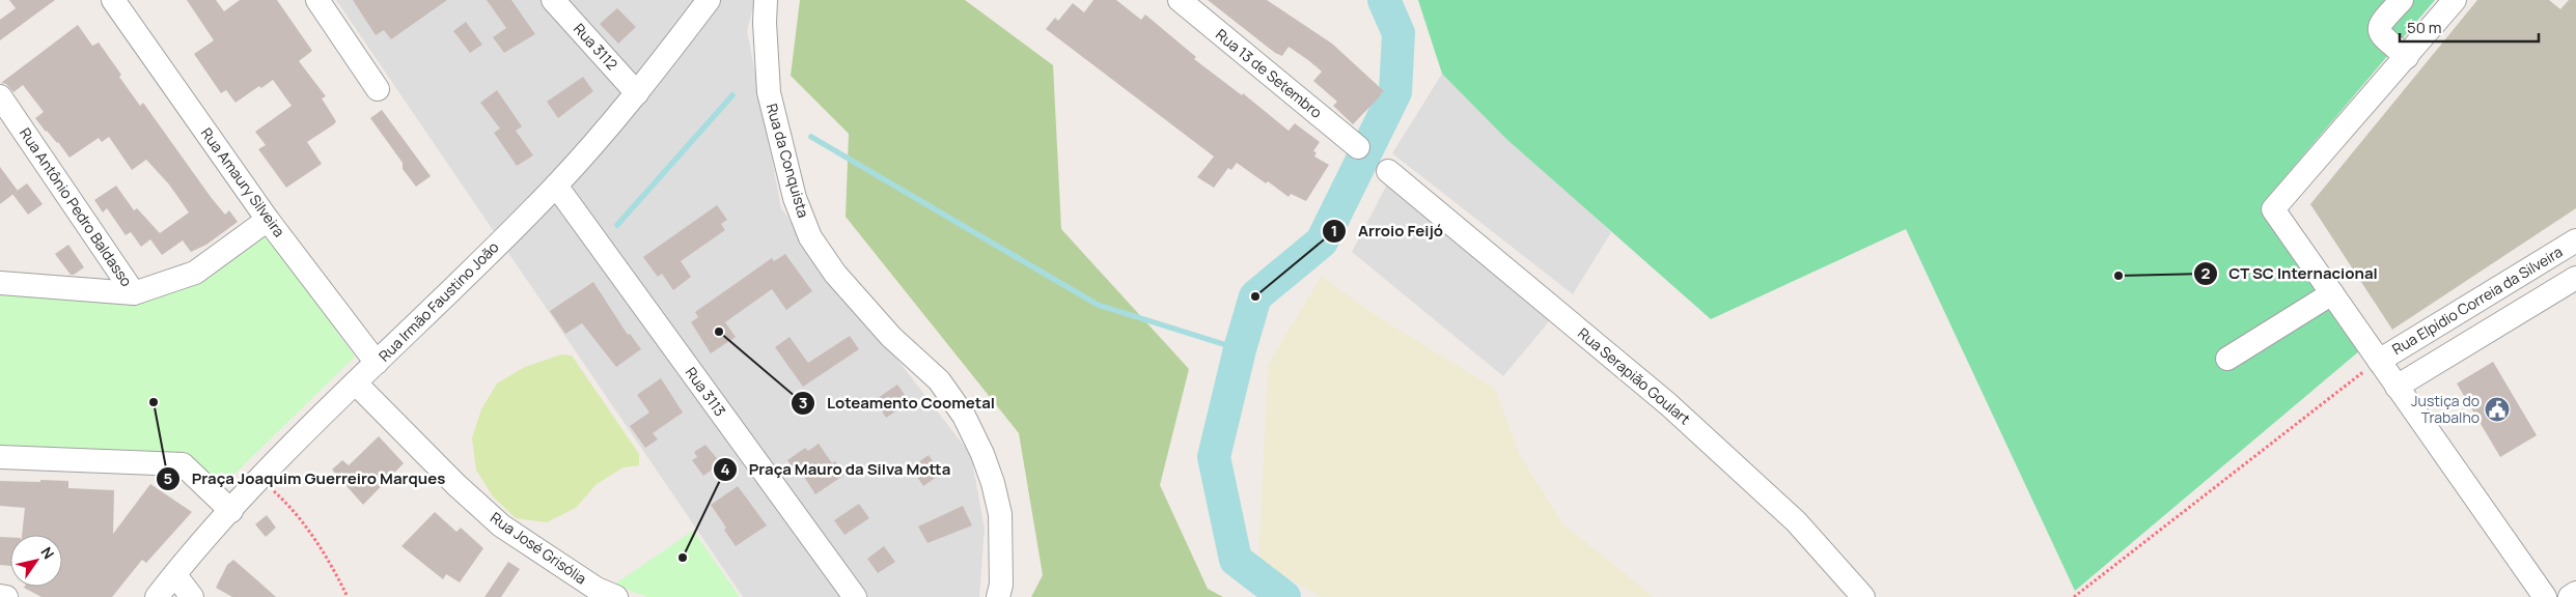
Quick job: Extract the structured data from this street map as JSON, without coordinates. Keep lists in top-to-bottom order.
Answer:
{
  "streets": {
    "street": [
      "Rua 3112",
      "Rua 13 de Setembro",
      "Rua da Conquista",
      "Rua Amaury Silveira",
      "Rua Antônio Pedro Baldasso",
      "Rua Elpídio Correia da Silveira",
      "Rua Irmão Faustino João",
      "Rua Serapião Goulart",
      "Rua 3113",
      "Rua José Grisólia"
    ]
  },
  "crossings": [
    ["Rua 3112", "Rua Irmão Faustino João"],
    ["Rua Amaury Silveira", "Rua Irmão Faustino João"],
    ["Rua Irmão Faustino João", "Rua 3113"],
    ["Rua Irmão Faustino João", "Rua José Grisólia"]
  ],
  "places": {
    "other": [
      "CT SC Internacional",
      "Arroio Feijó",
      "Loteamento Coometal",
      "Praça Joaquim Guerreiro Marques",
      "Praça Mauro da Silva Motta"
    ],
    "public building": ["Justiça do Trabalho"]
  },
  "scale_bar": "50 m",
  "north": "top right"
}
